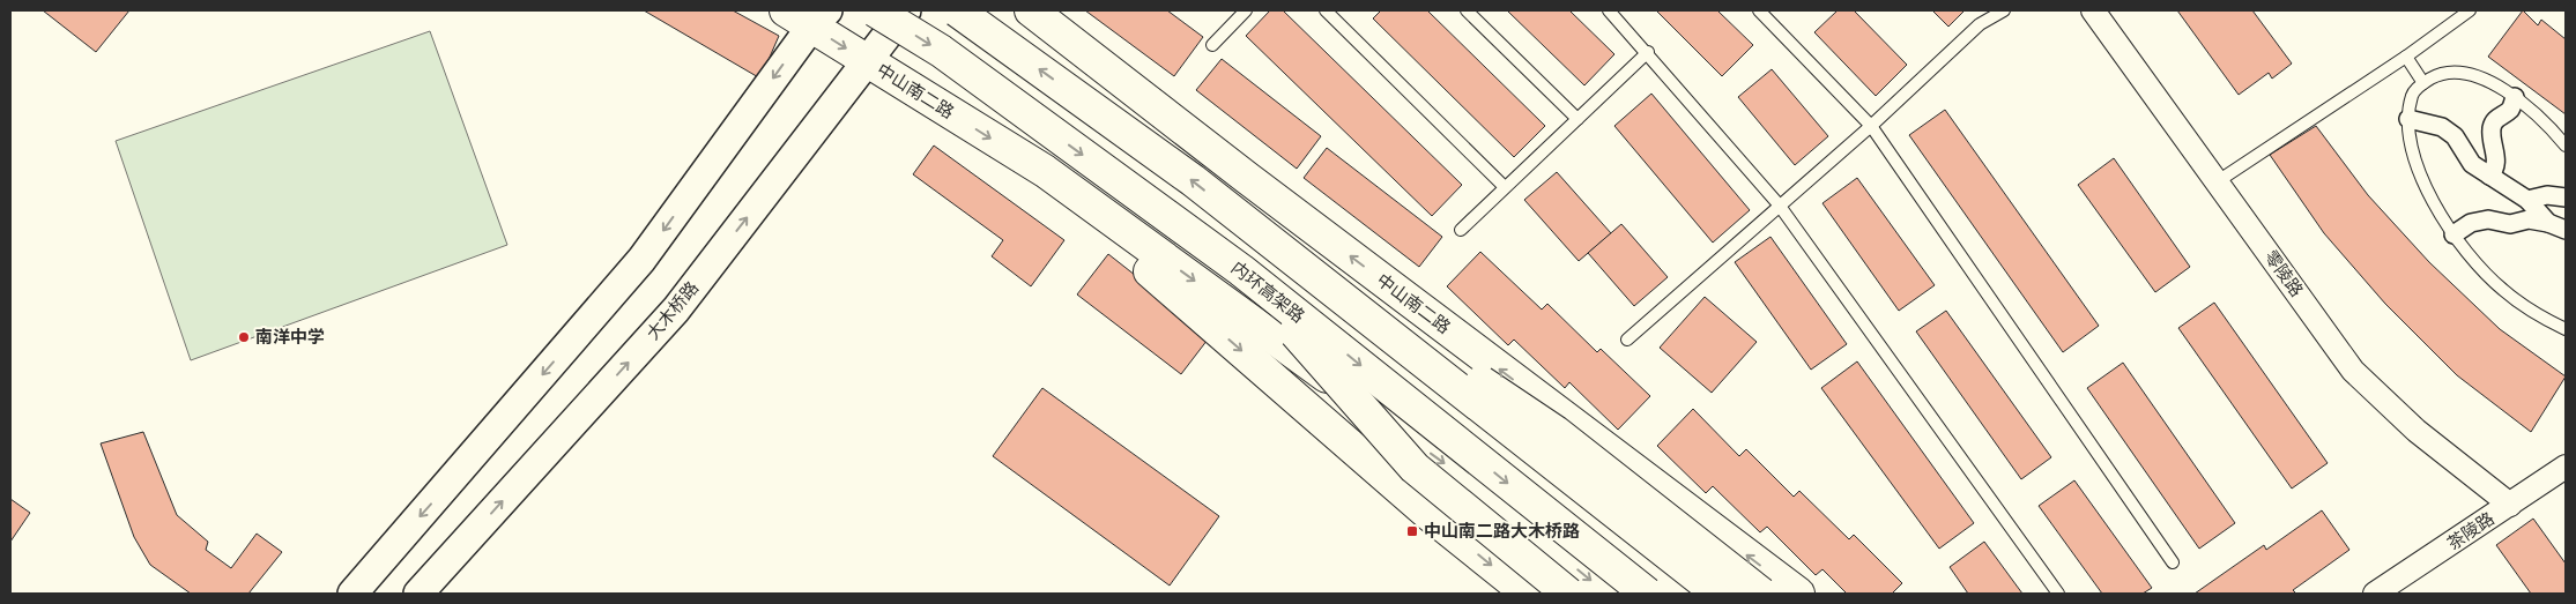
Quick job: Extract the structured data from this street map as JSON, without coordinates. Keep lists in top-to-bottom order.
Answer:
{
  "streets": {
    "main road": ["中山南二路", "内环高架路"],
    "street": ["零陵路", "大木桥路", "茶陵路"]
  },
  "crossings": [
    ["中山南二路", "大木桥路"],
    ["零陵路", "茶陵路"]
  ],
  "places": {
    "other": ["南洋中学"],
    "transit": ["中山南二路大木桥路"]
  }
}
